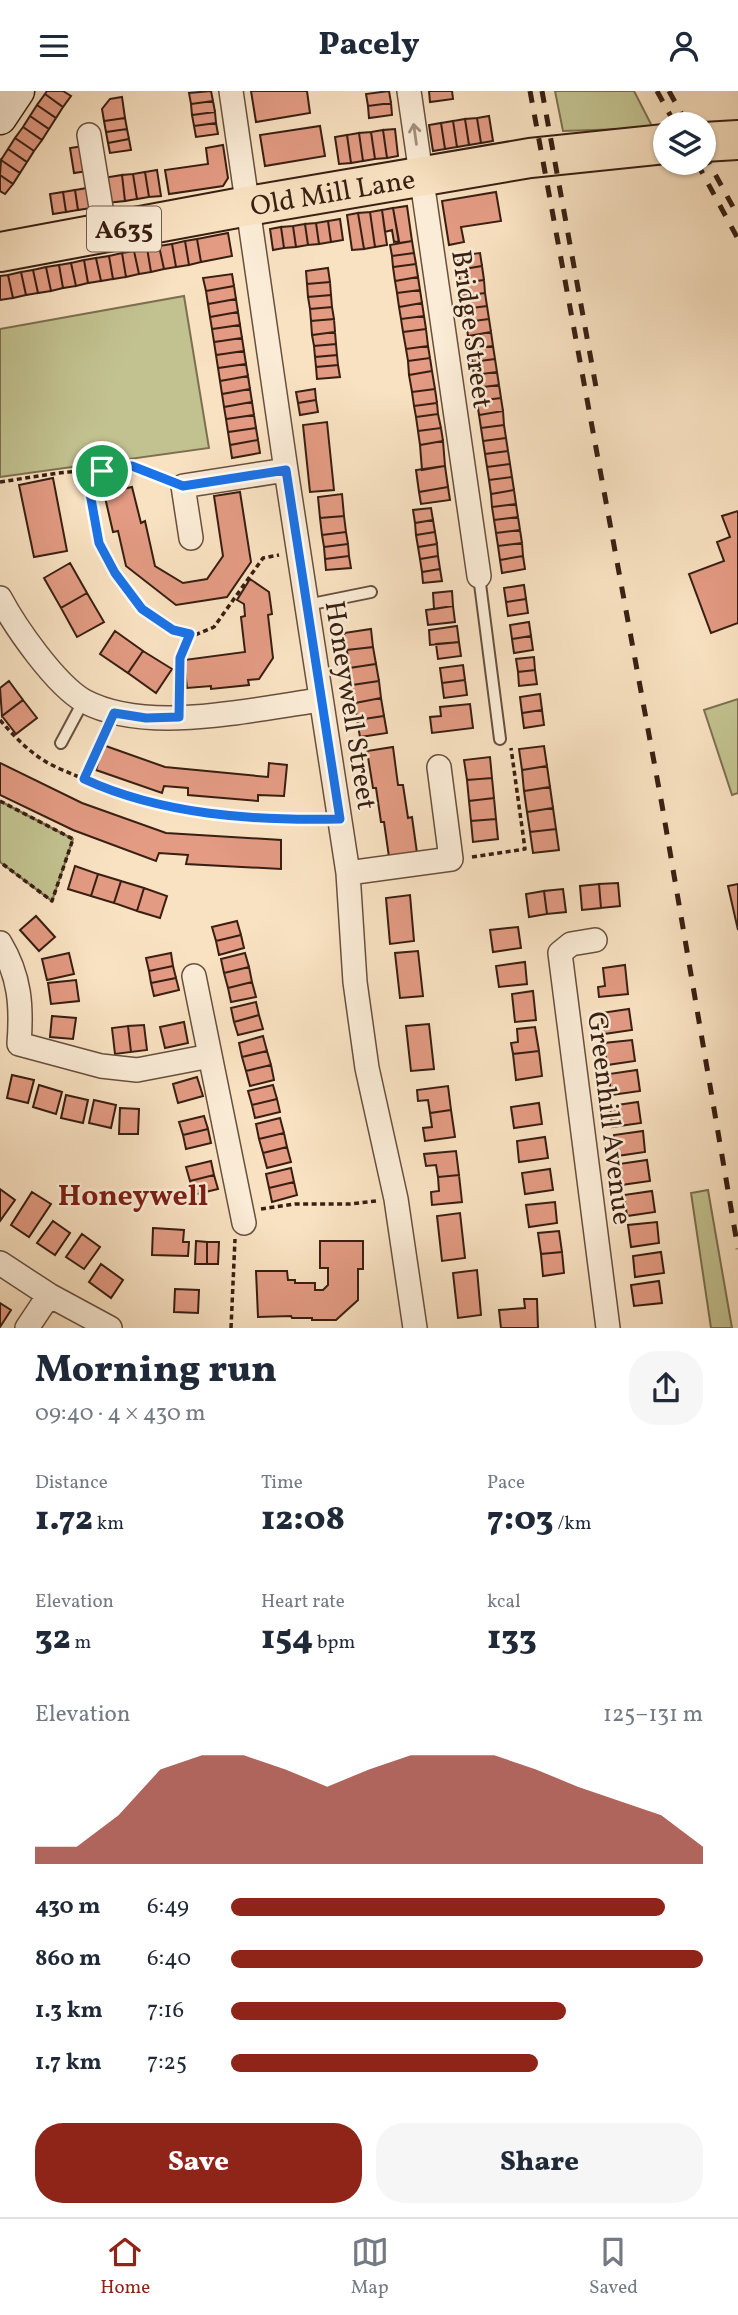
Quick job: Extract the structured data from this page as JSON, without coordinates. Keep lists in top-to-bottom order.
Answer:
{
  "streets": {
    "highway": ["Old Mill Lane", "A635"],
    "street": ["Bridge Street", "Honeywell Street", "Greenhill Avenue"]
  },
  "crossings": [
    ["Old Mill Lane", "Bridge Street"],
    ["Old Mill Lane", "Honeywell Street"]
  ],
  "districts": ["Honeywell"],
  "page": {
    "header": "Pacely",
    "heading": ["Morning run", "09:40 · 4 × 430 m"],
    "stats": [
      ["Distance", "1.72 km"],
      ["Time", "12:08"],
      ["Pace", "7:03 /km"],
      ["Elevation", "32 m"],
      ["Heart rate", "154 bpm"],
      ["kcal", "133"]
    ],
    "chart": ["Elevation", "125–131 m"],
    "list": [
      {
        "name": "430 m",
        "note": "6:49"
      },
      {
        "name": "860 m",
        "note": "6:40"
      },
      {
        "name": "1.3 km",
        "note": "7:16"
      },
      {
        "name": "1.7 km",
        "note": "7:25"
      }
    ],
    "buttons": ["Save", "Share"],
    "tabs": ["Home", "Map", "Saved"]
  }
}
